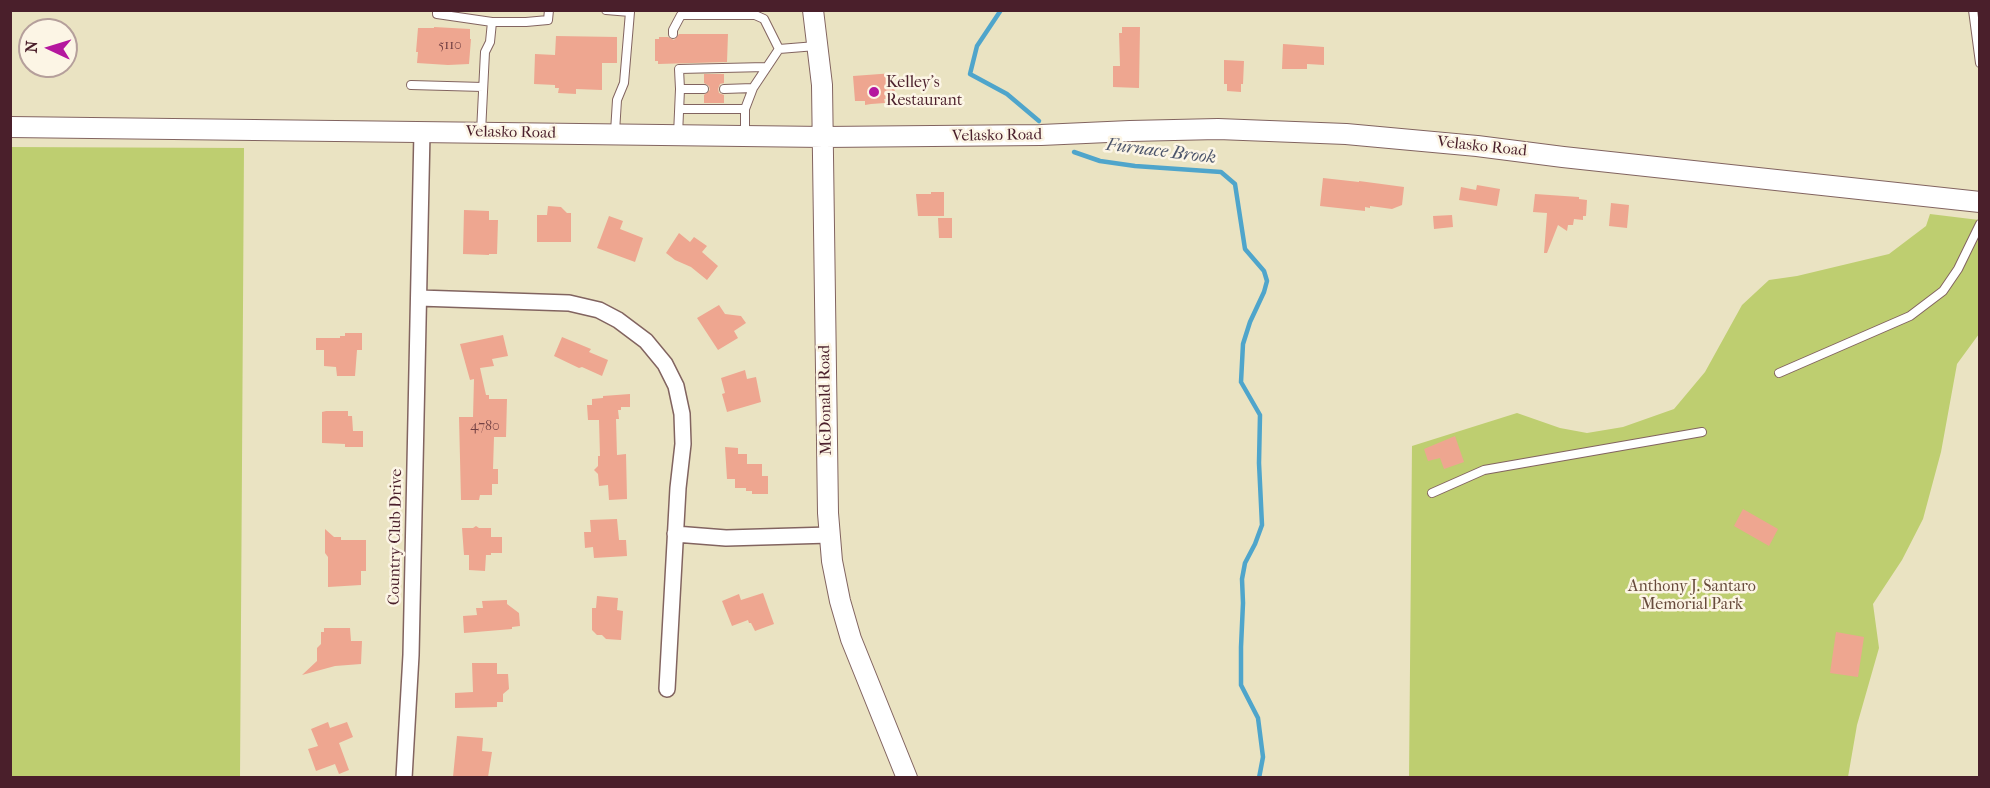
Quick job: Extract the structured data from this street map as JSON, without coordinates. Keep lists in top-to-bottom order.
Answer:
{
  "streets": {
    "street": ["Velasko Road", "McDonald Road", "Country Club Drive"]
  },
  "crossings": [
    ["Velasko Road", "McDonald Road"],
    ["Velasko Road", "Country Club Drive"]
  ],
  "water": ["Furnace Brook"],
  "parks": ["Anthony J. Santaro Memorial Park"],
  "places": ["Kelley's Restaurant"],
  "house_numbers": ["5110", "4780"],
  "north": "left"
}
